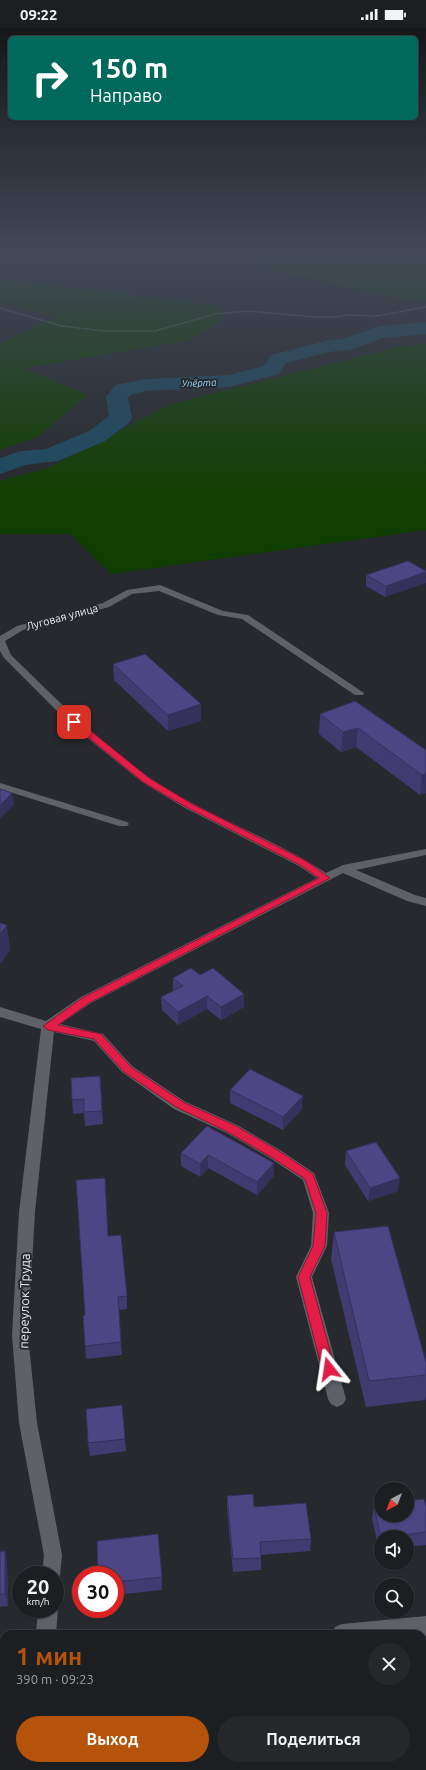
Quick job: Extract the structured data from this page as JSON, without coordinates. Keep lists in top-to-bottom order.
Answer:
{
  "streets": {
    "street": ["Луговая улица", "переулок Труда"]
  },
  "water": ["Упёрта"],
  "north": "bottom left",
  "page": {
    "status": "09:22",
    "turn": ["150 m", "Направо"],
    "speed": "20 km/h",
    "limit": "30",
    "heading": ["1 мин", "390 m · 09:23"],
    "buttons": ["Выход", "Поделиться"]
  }
}
